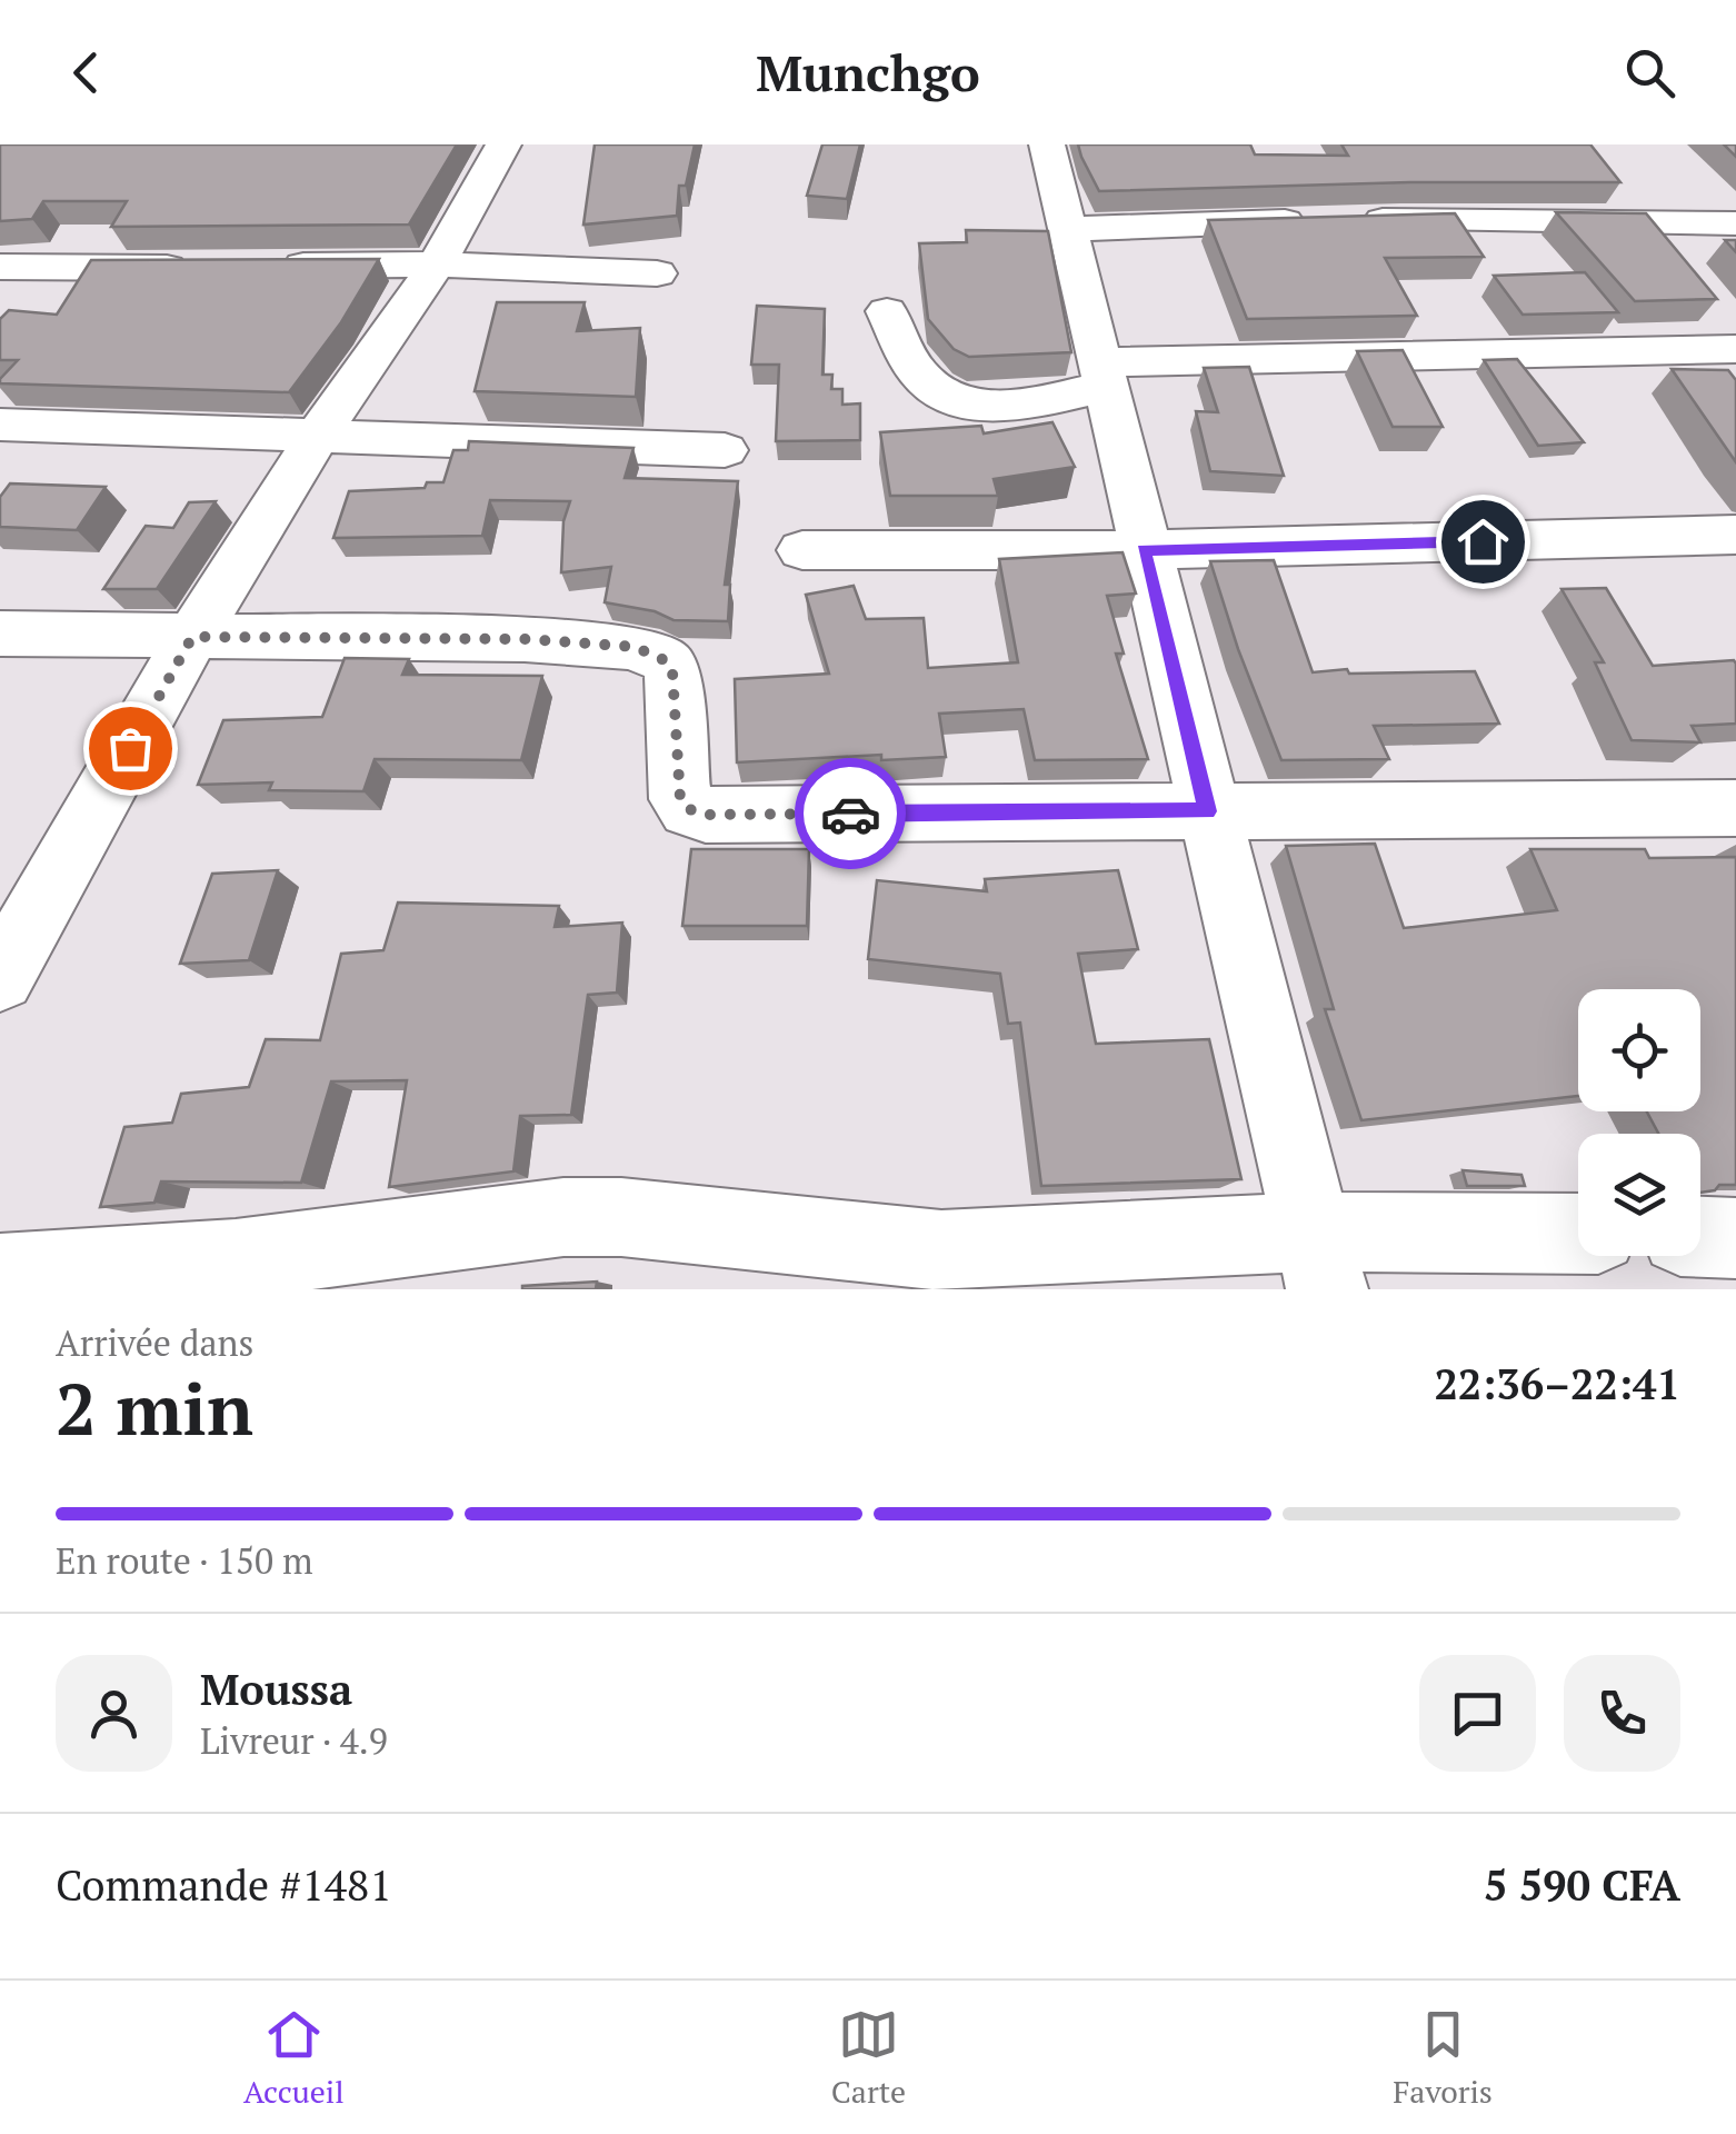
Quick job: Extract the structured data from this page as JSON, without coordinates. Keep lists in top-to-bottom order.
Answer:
{
  "page": {
    "header": "Munchgo",
    "heading": ["2 min", "Arrivée dans", "22:36–22:41"],
    "panel": [
      "Moussa",
      "Livreur · 4.9",
      "Commande #1481",
      "5 590 CFA"
    ],
    "bar": "En route · 150 m",
    "tabs": ["Accueil", "Carte", "Favoris"]
  }
}
